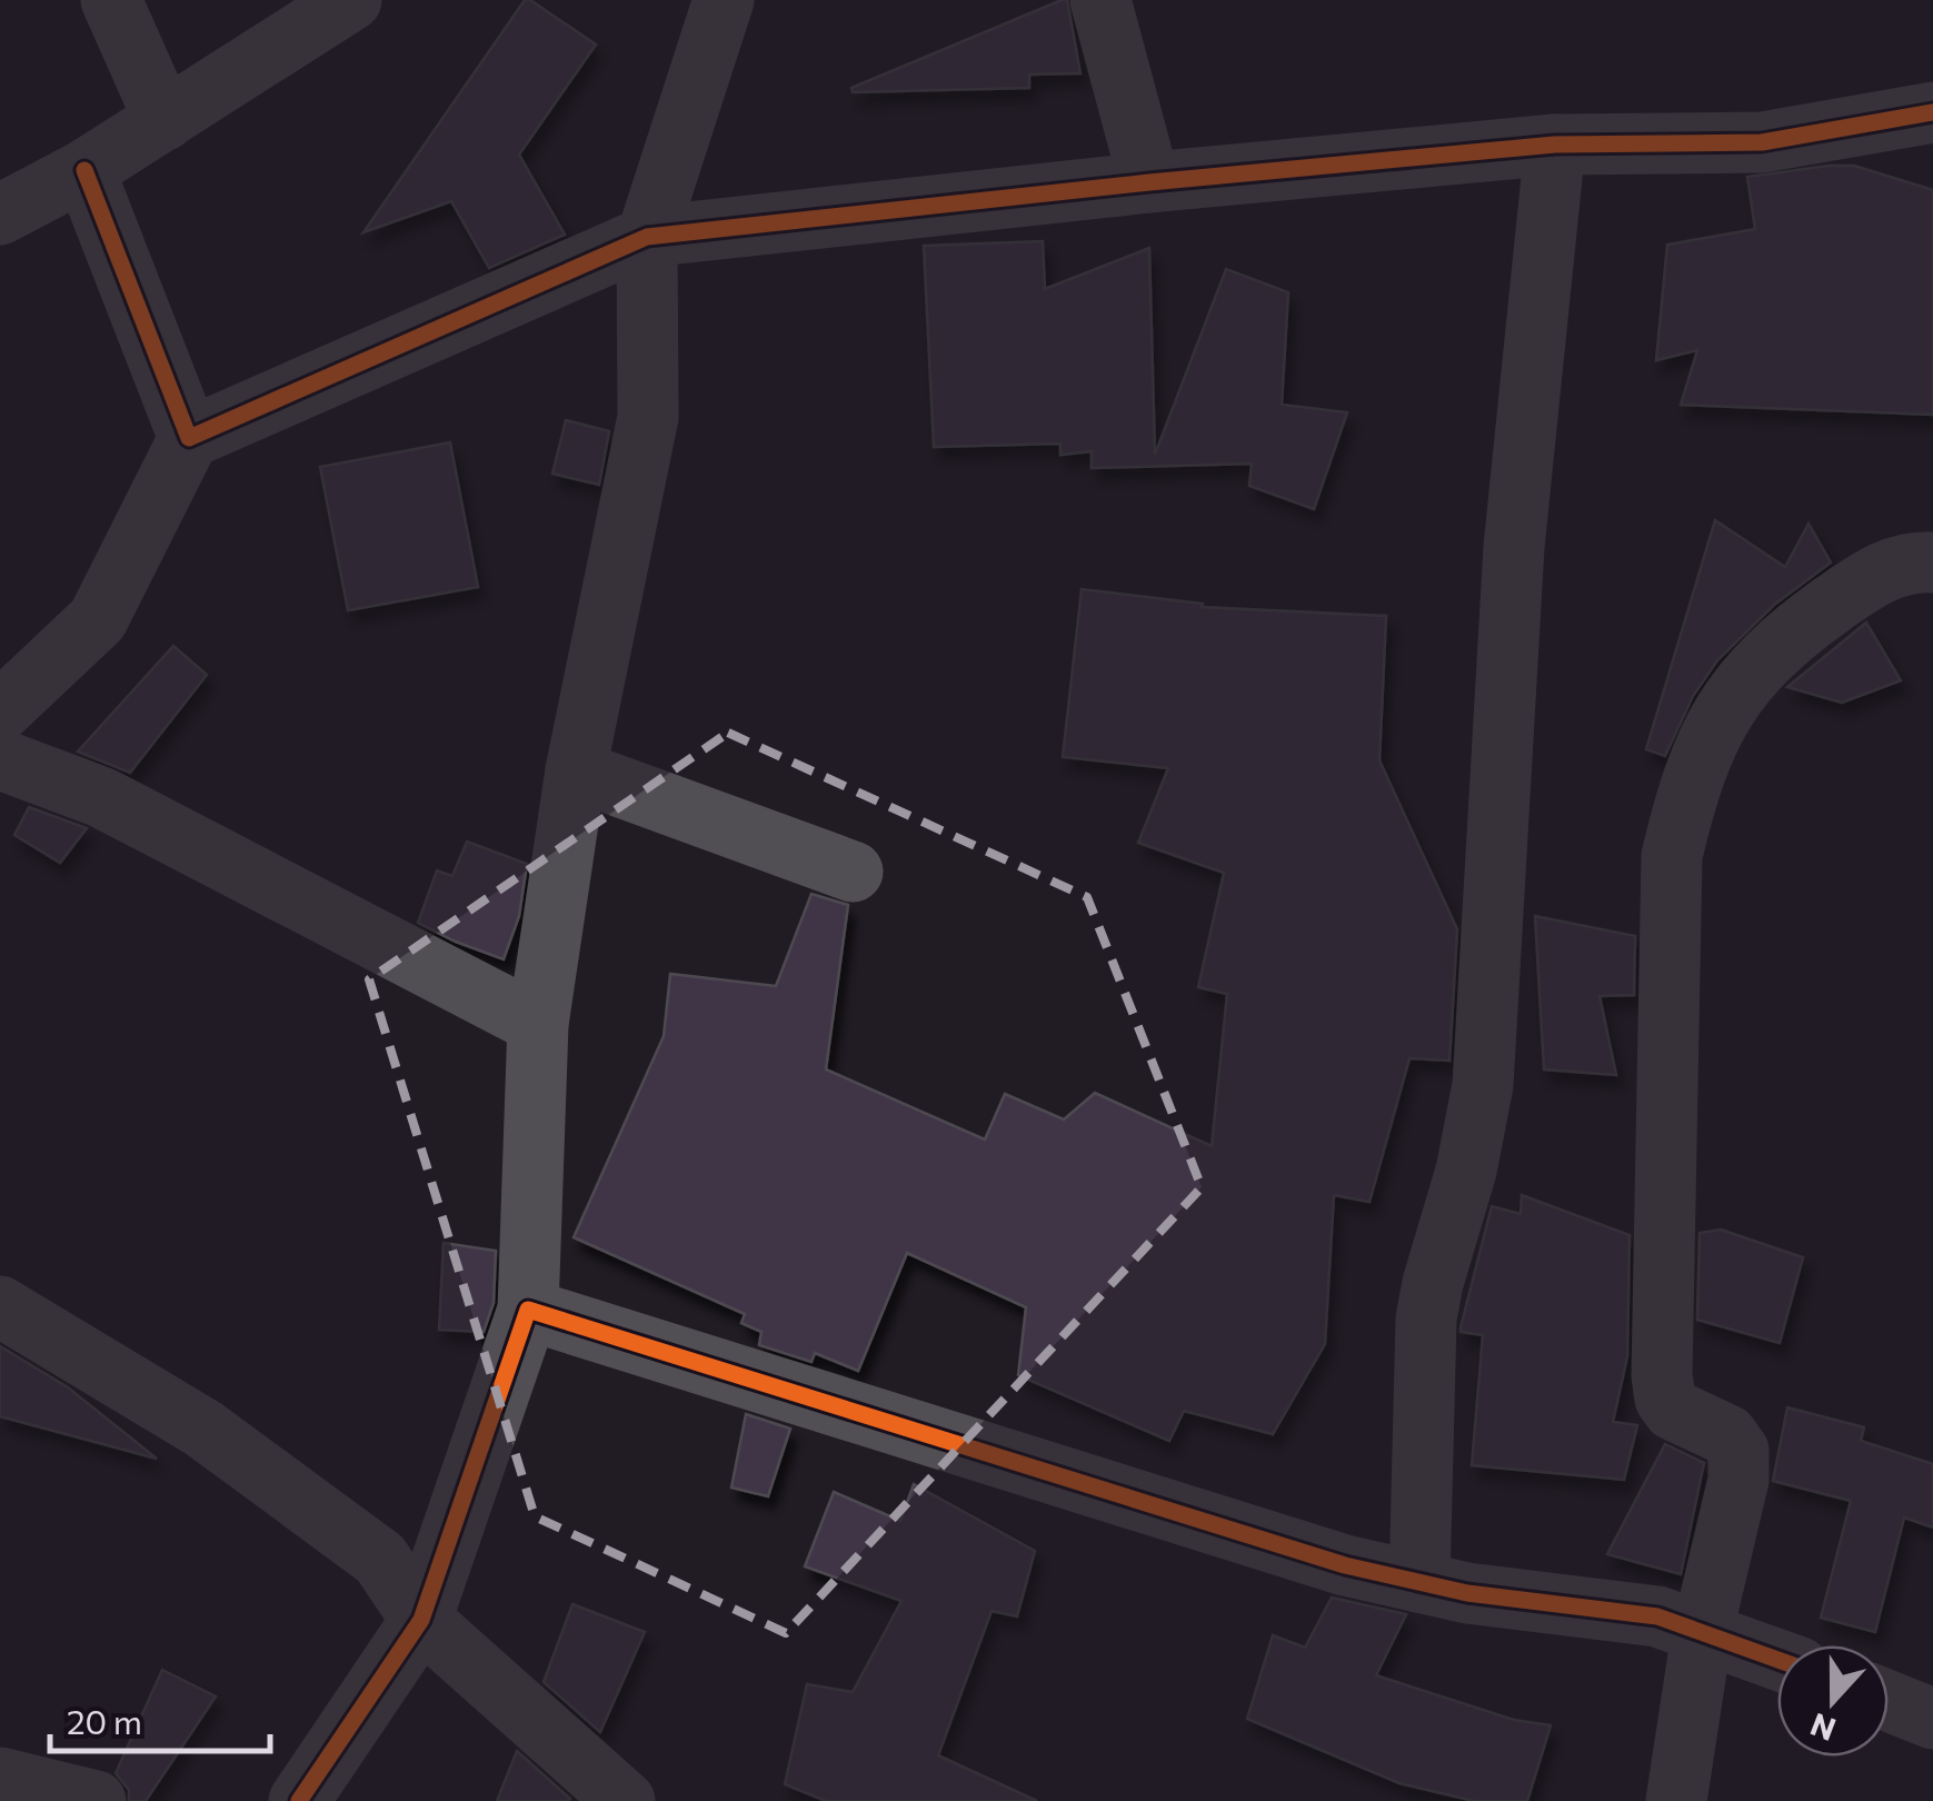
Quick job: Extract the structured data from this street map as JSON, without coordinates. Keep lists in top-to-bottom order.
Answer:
{
  "scale_bar": "20 m",
  "north": "bottom"
}
